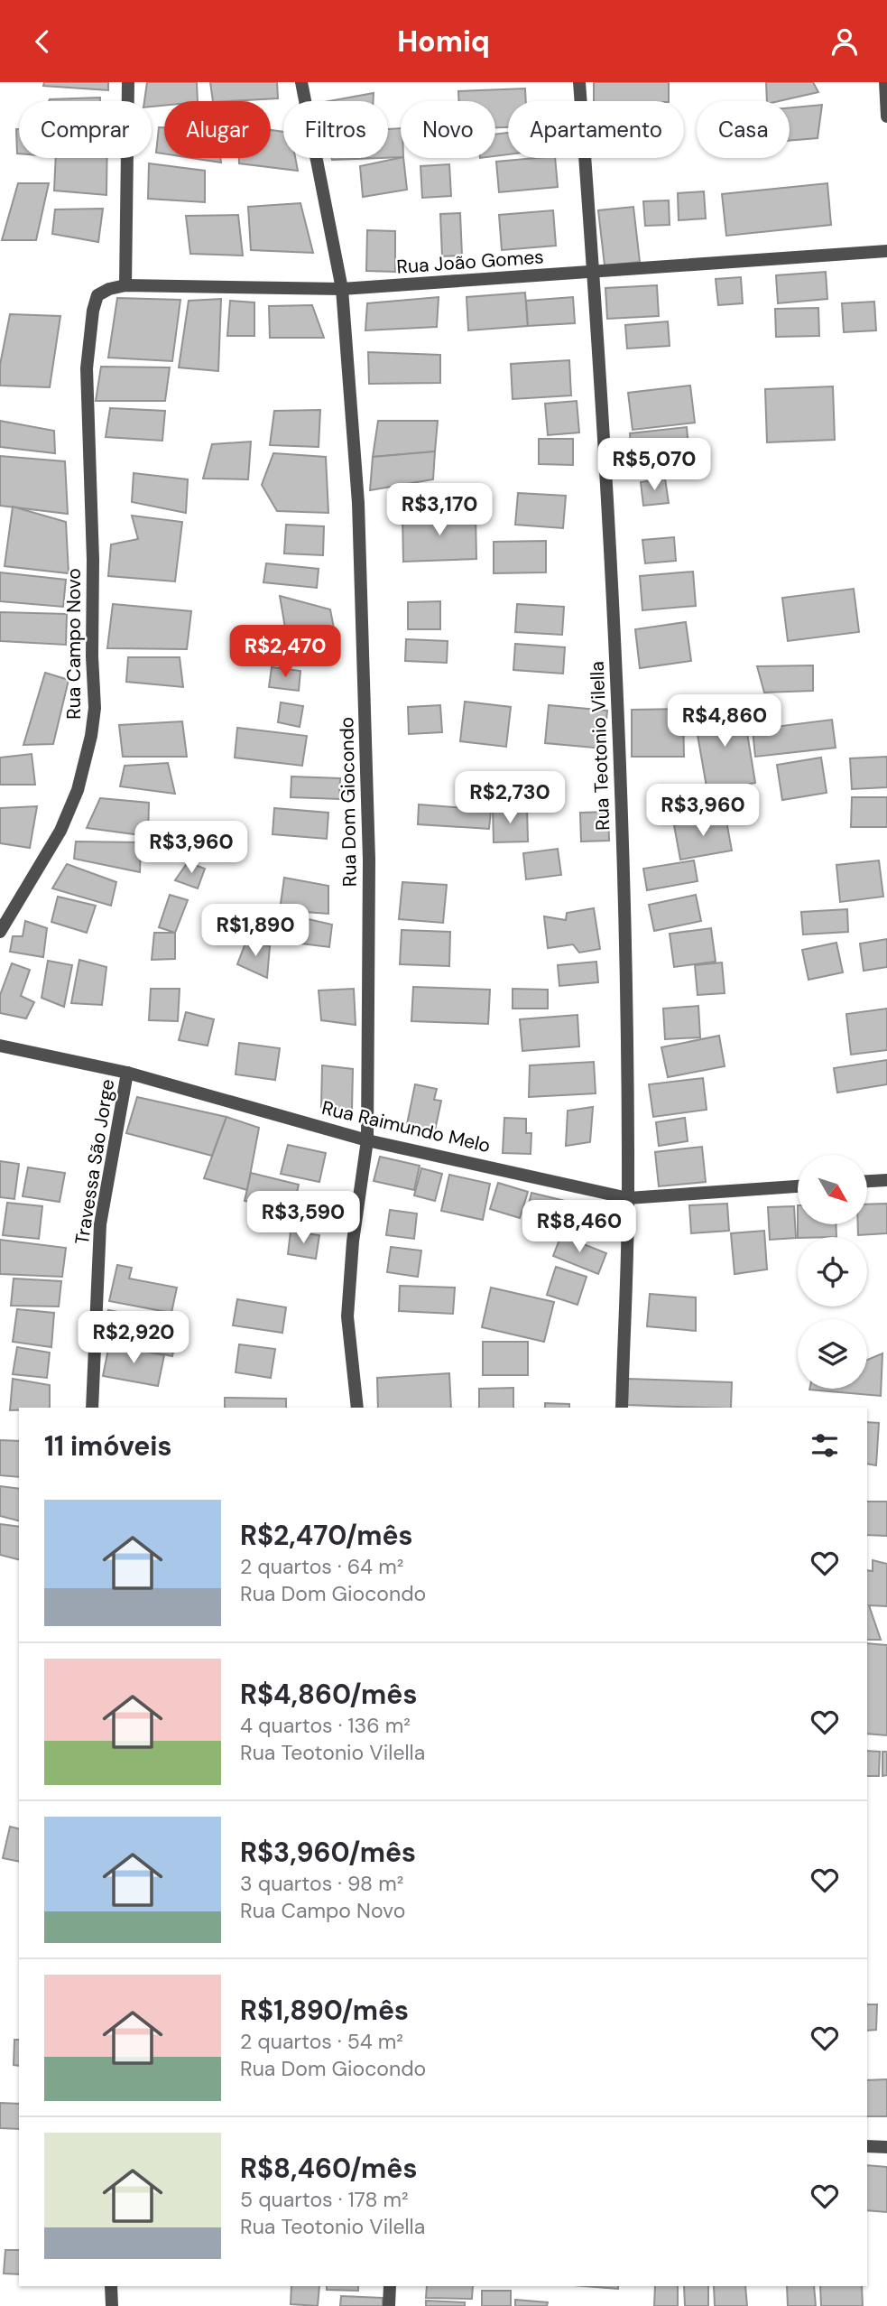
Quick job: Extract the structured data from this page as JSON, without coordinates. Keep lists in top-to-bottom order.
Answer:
{
  "streets": {
    "street": [
      "Rua João Gomes",
      "Rua Campo Novo",
      "Rua Teotonio Vilella",
      "Rua Dom Giocondo",
      "Rua Raimundo Melo",
      "Travessa São Jorge"
    ]
  },
  "crossings": [
    ["Rua João Gomes", "Rua Campo Novo"],
    ["Rua João Gomes", "Rua Teotonio Vilella"],
    ["Rua João Gomes", "Rua Dom Giocondo"],
    ["Rua Teotonio Vilella", "Rua Raimundo Melo"],
    ["Rua Dom Giocondo", "Rua Raimundo Melo"],
    ["Rua Raimundo Melo", "Travessa São Jorge"]
  ],
  "north": "bottom right",
  "page": {
    "header": "Homiq",
    "chip": [
      "Comprar",
      "Alugar",
      "Filtros",
      "Novo",
      "Apartamento",
      "Casa"
    ],
    "price": [
      "R$5,070",
      "R$3,170",
      "R$2,470",
      "R$4,860",
      "R$2,730",
      "R$3,960",
      "R$3,960",
      "R$1,890",
      "R$3,590",
      "R$8,460",
      "R$2,920"
    ],
    "heading": "11 imóveis",
    "list": [
      {
        "name": "R$2,470/mês",
        "note": "2 quartos · 64 m² · Rua Dom Giocondo"
      },
      {
        "name": "R$4,860/mês",
        "note": "4 quartos · 136 m² · Rua Teotonio Vilella"
      },
      {
        "name": "R$3,960/mês",
        "note": "3 quartos · 98 m² · Rua Campo Novo"
      },
      {
        "name": "R$1,890/mês",
        "note": "2 quartos · 54 m² · Rua Dom Giocondo"
      },
      {
        "name": "R$8,460/mês",
        "note": "5 quartos · 178 m² · Rua Teotonio Vilella"
      }
    ]
  }
}
